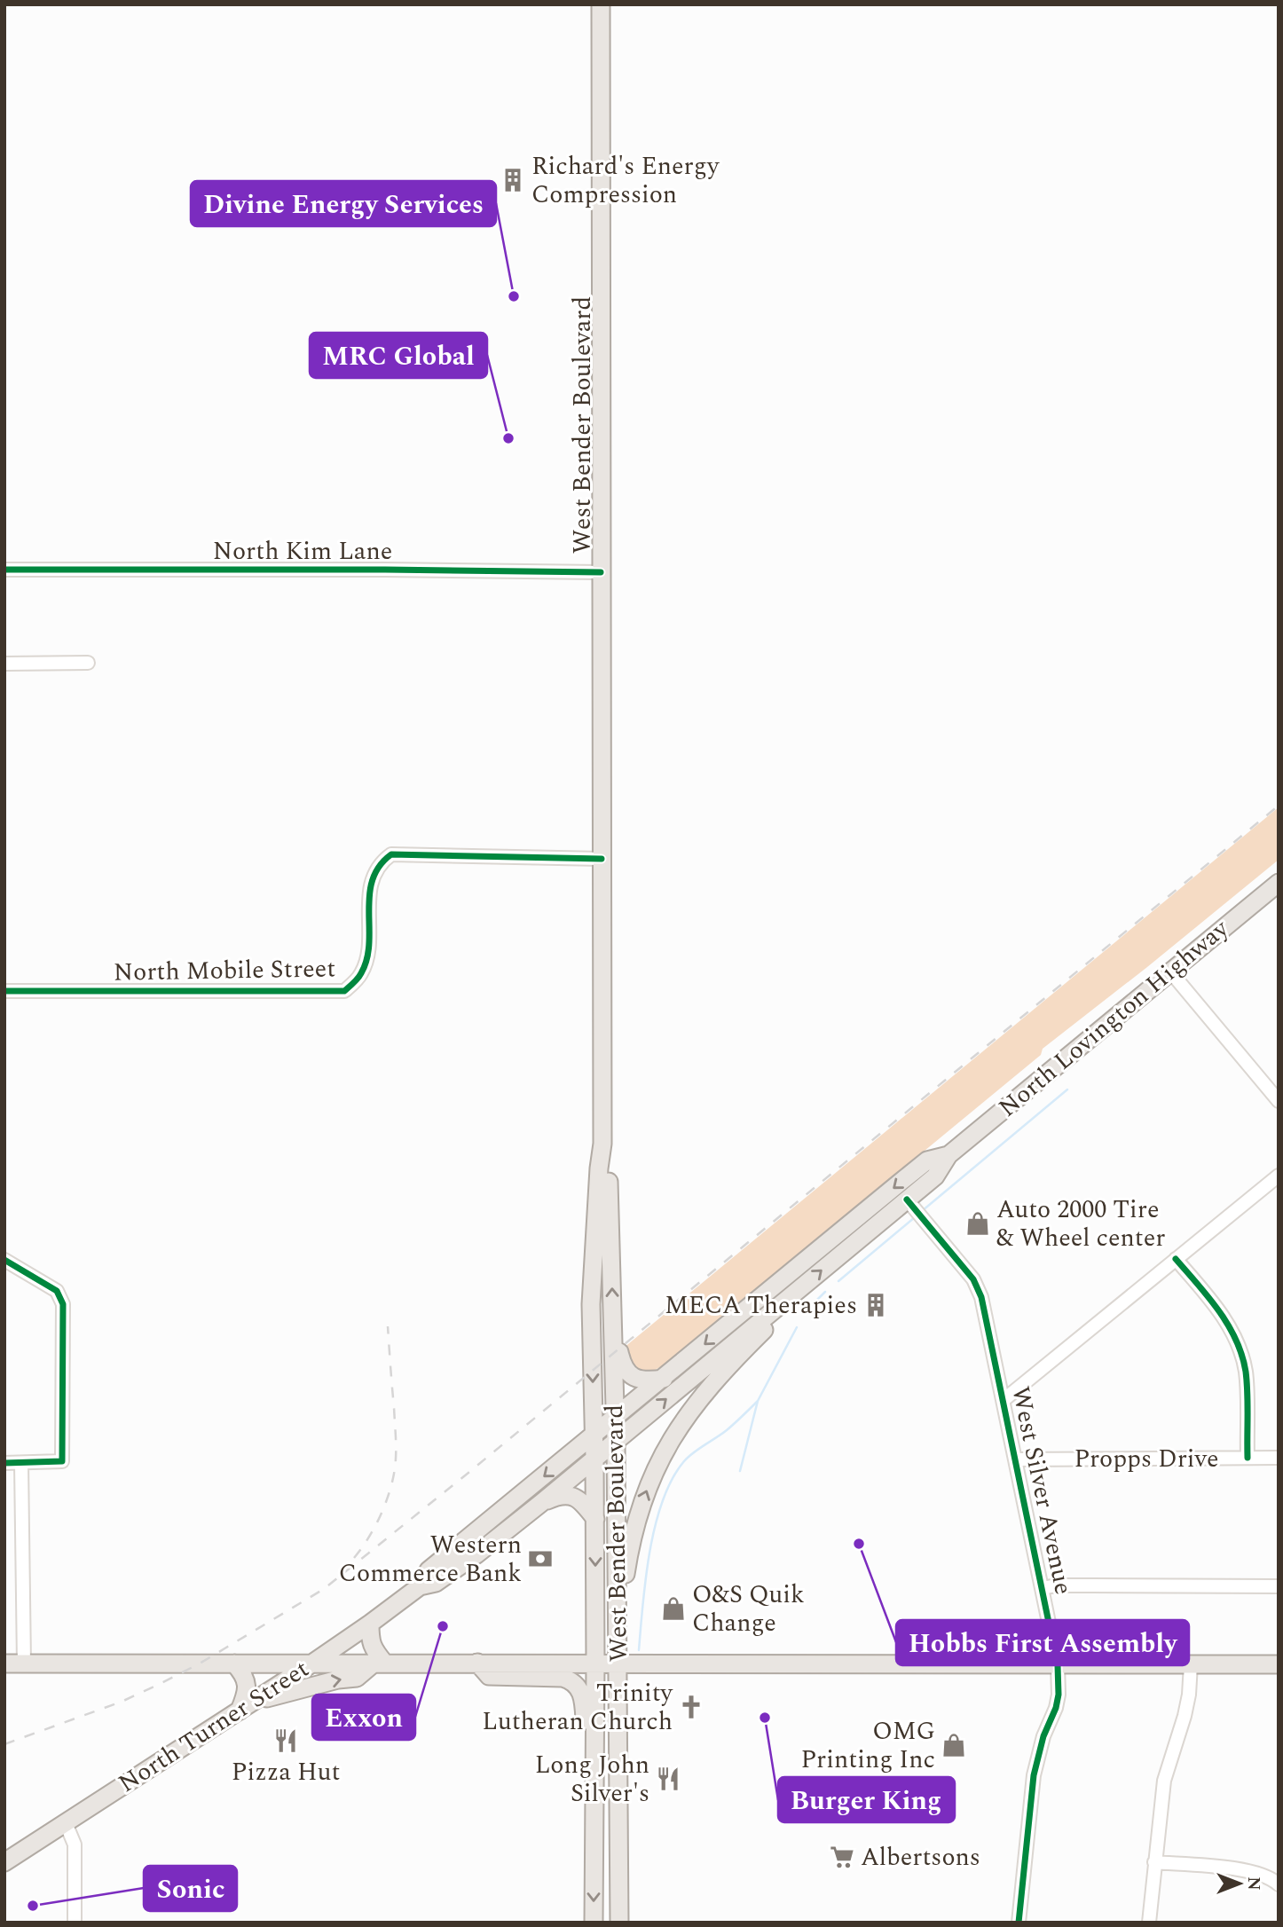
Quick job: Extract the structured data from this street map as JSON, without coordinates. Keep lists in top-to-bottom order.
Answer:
{
  "streets": {
    "main road": ["West Bender Boulevard", "North Lovington Highway", "North Turner Street"],
    "street": [
      "North Kim Lane",
      "North Mobile Street",
      "Propps Drive",
      "West Silver Avenue"
    ]
  },
  "crossings": [
    ["West Bender Boulevard", "North Kim Lane"],
    ["West Bender Boulevard", "North Mobile Street"],
    ["West Bender Boulevard", "North Lovington Highway"],
    ["West Bender Boulevard", "North Turner Street"],
    ["North Lovington Highway", "West Silver Avenue"],
    ["North Lovington Highway", "North Turner Street"],
    ["Propps Drive", "West Silver Avenue"]
  ],
  "places": {
    "building": ["Richard's Energy Compression", "MECA Therapies"],
    "other": [
      "Divine Energy Services",
      "MRC Global",
      "Hobbs First Assembly",
      "Exxon",
      "Burger King",
      "Sonic"
    ],
    "shop": ["Auto 2000 Tire & Wheel center", "O&S Quik Change", "OMG Printing Inc"],
    "bank": ["Western Commerce Bank"],
    "church": ["Trinity Lutheran Church"],
    "restaurant": ["Pizza Hut", "Long John Silver's"],
    "supermarket": ["Albertsons"]
  },
  "north": "right"
}
